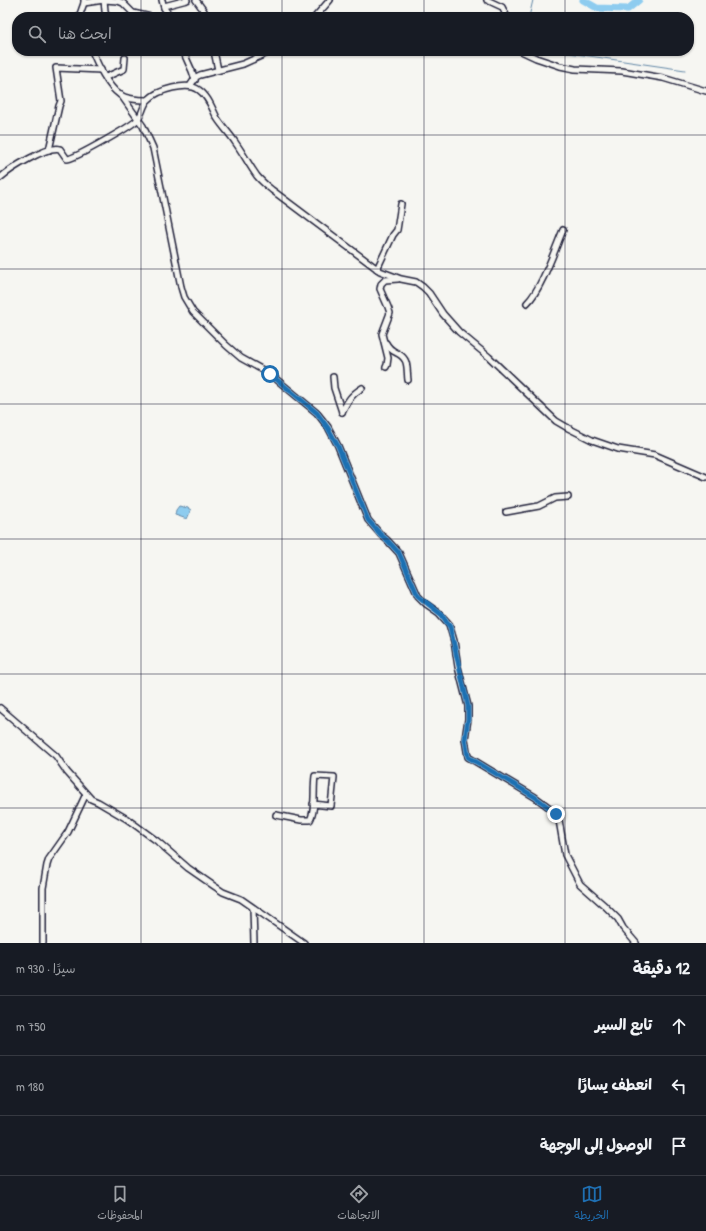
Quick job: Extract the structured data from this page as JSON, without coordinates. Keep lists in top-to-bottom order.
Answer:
{
  "page": {
    "search": "ابحث هنا",
    "heading": ["12 دقيقة", "سيرًا · 930 m"],
    "list": [
      ["تابع السير", "750 m"],
      ["انعطف يسارًا", "180 m"],
      "الوصول إلى الوجهة"
    ],
    "nav": ["الخريطة", "الاتجاهات", "المحفوظات"]
  }
}
